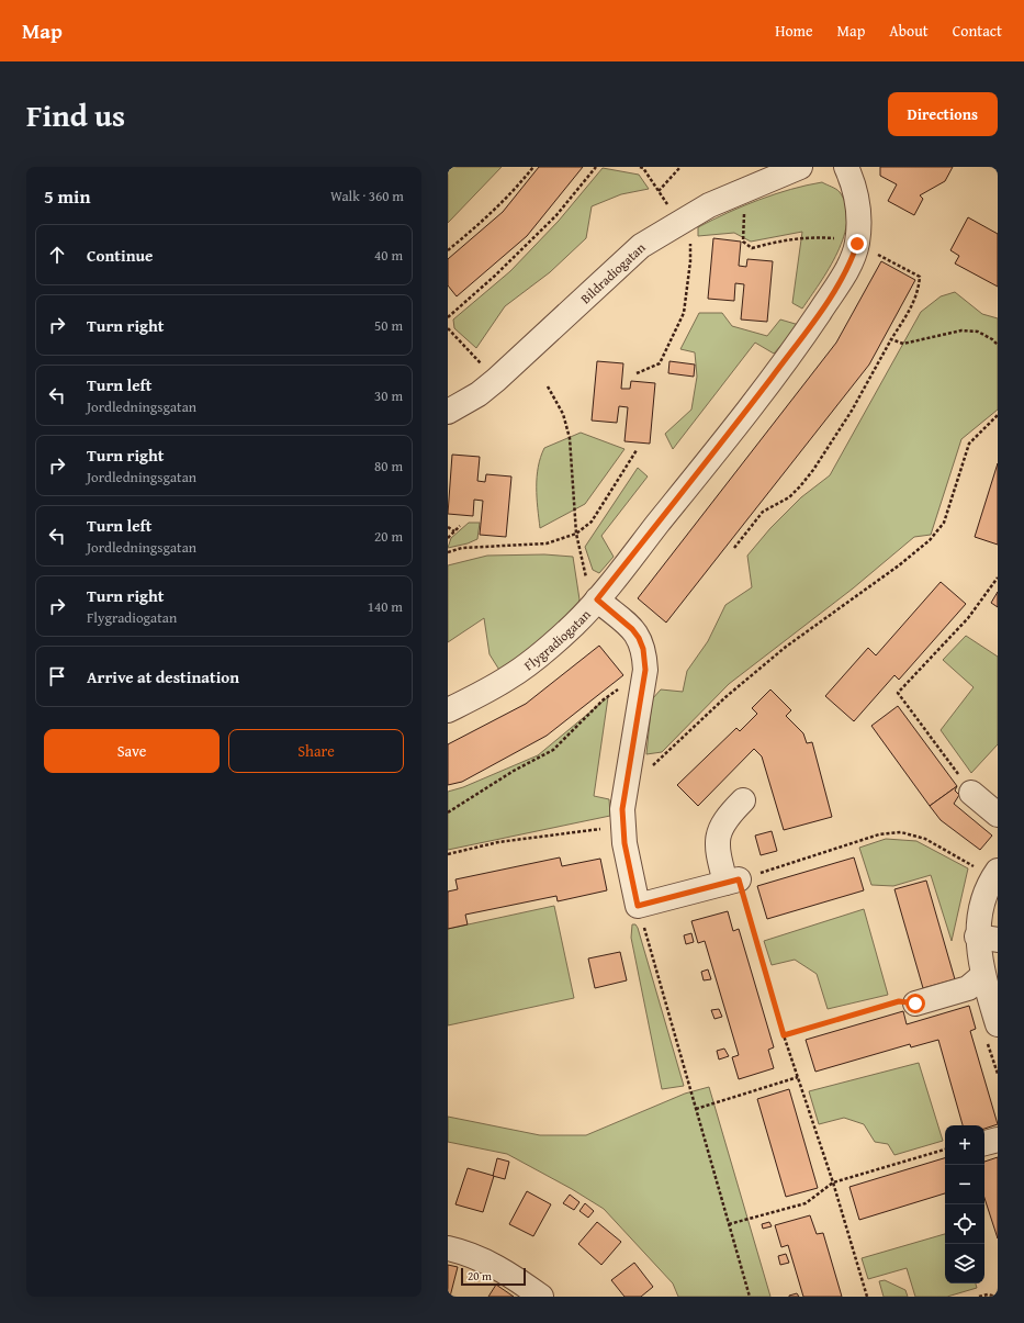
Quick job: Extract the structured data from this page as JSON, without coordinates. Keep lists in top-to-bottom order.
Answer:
{
  "streets": {
    "street": ["Bildradiogatan", "Flygradiogatan"]
  },
  "scale_bar": "20 m",
  "page": {
    "header": "Map",
    "nav": [
      "Home",
      "Map",
      "About",
      "Contact"
    ],
    "title": "Find us",
    "buttons": [
      "Directions",
      ["Save", "Share"]
    ],
    "heading": ["5 min", "Walk · 360 m"],
    "list": [
      ["Continue", "40 m"],
      ["Turn right", "50 m"],
      ["Turn left", "Jordledningsgatan", "30 m"],
      ["Turn right", "Jordledningsgatan", "80 m"],
      ["Turn left", "Jordledningsgatan", "20 m"],
      ["Turn right", "Flygradiogatan", "140 m"],
      "Arrive at destination"
    ],
    "map_buttons": ["+", "−"],
    "scale": "20 m"
  }
}
